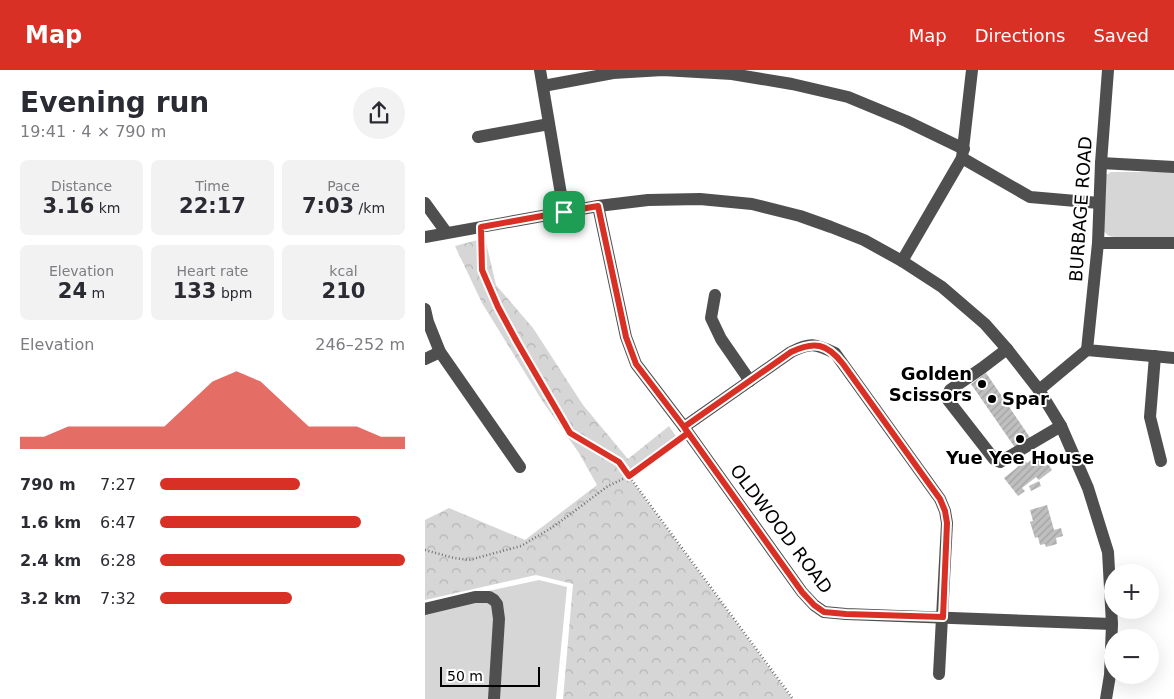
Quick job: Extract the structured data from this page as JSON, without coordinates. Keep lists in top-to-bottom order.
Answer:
{
  "streets": {
    "street": ["BURBAGE ROAD", "OLDWOOD ROAD"]
  },
  "places": ["Golden Scissors", "Spar", "Yue Yee House"],
  "scale_bar": "50 m",
  "page": {
    "header": "Map",
    "nav": ["Map", "Directions", "Saved"],
    "heading": ["Evening run", "19:41 · 4 × 790 m"],
    "stats": [
      ["Distance", "3.16 km"],
      ["Time", "22:17"],
      ["Pace", "7:03 /km"],
      ["Elevation", "24 m"],
      ["Heart rate", "133 bpm"],
      ["kcal", "210"]
    ],
    "chart": ["Elevation", "246–252 m"],
    "list": [
      {
        "name": "790 m",
        "note": "7:27"
      },
      {
        "name": "1.6 km",
        "note": "6:47"
      },
      {
        "name": "2.4 km",
        "note": "6:28"
      },
      {
        "name": "3.2 km",
        "note": "7:32"
      }
    ],
    "map_buttons": ["+", "−"],
    "scale": "50 m"
  }
}
